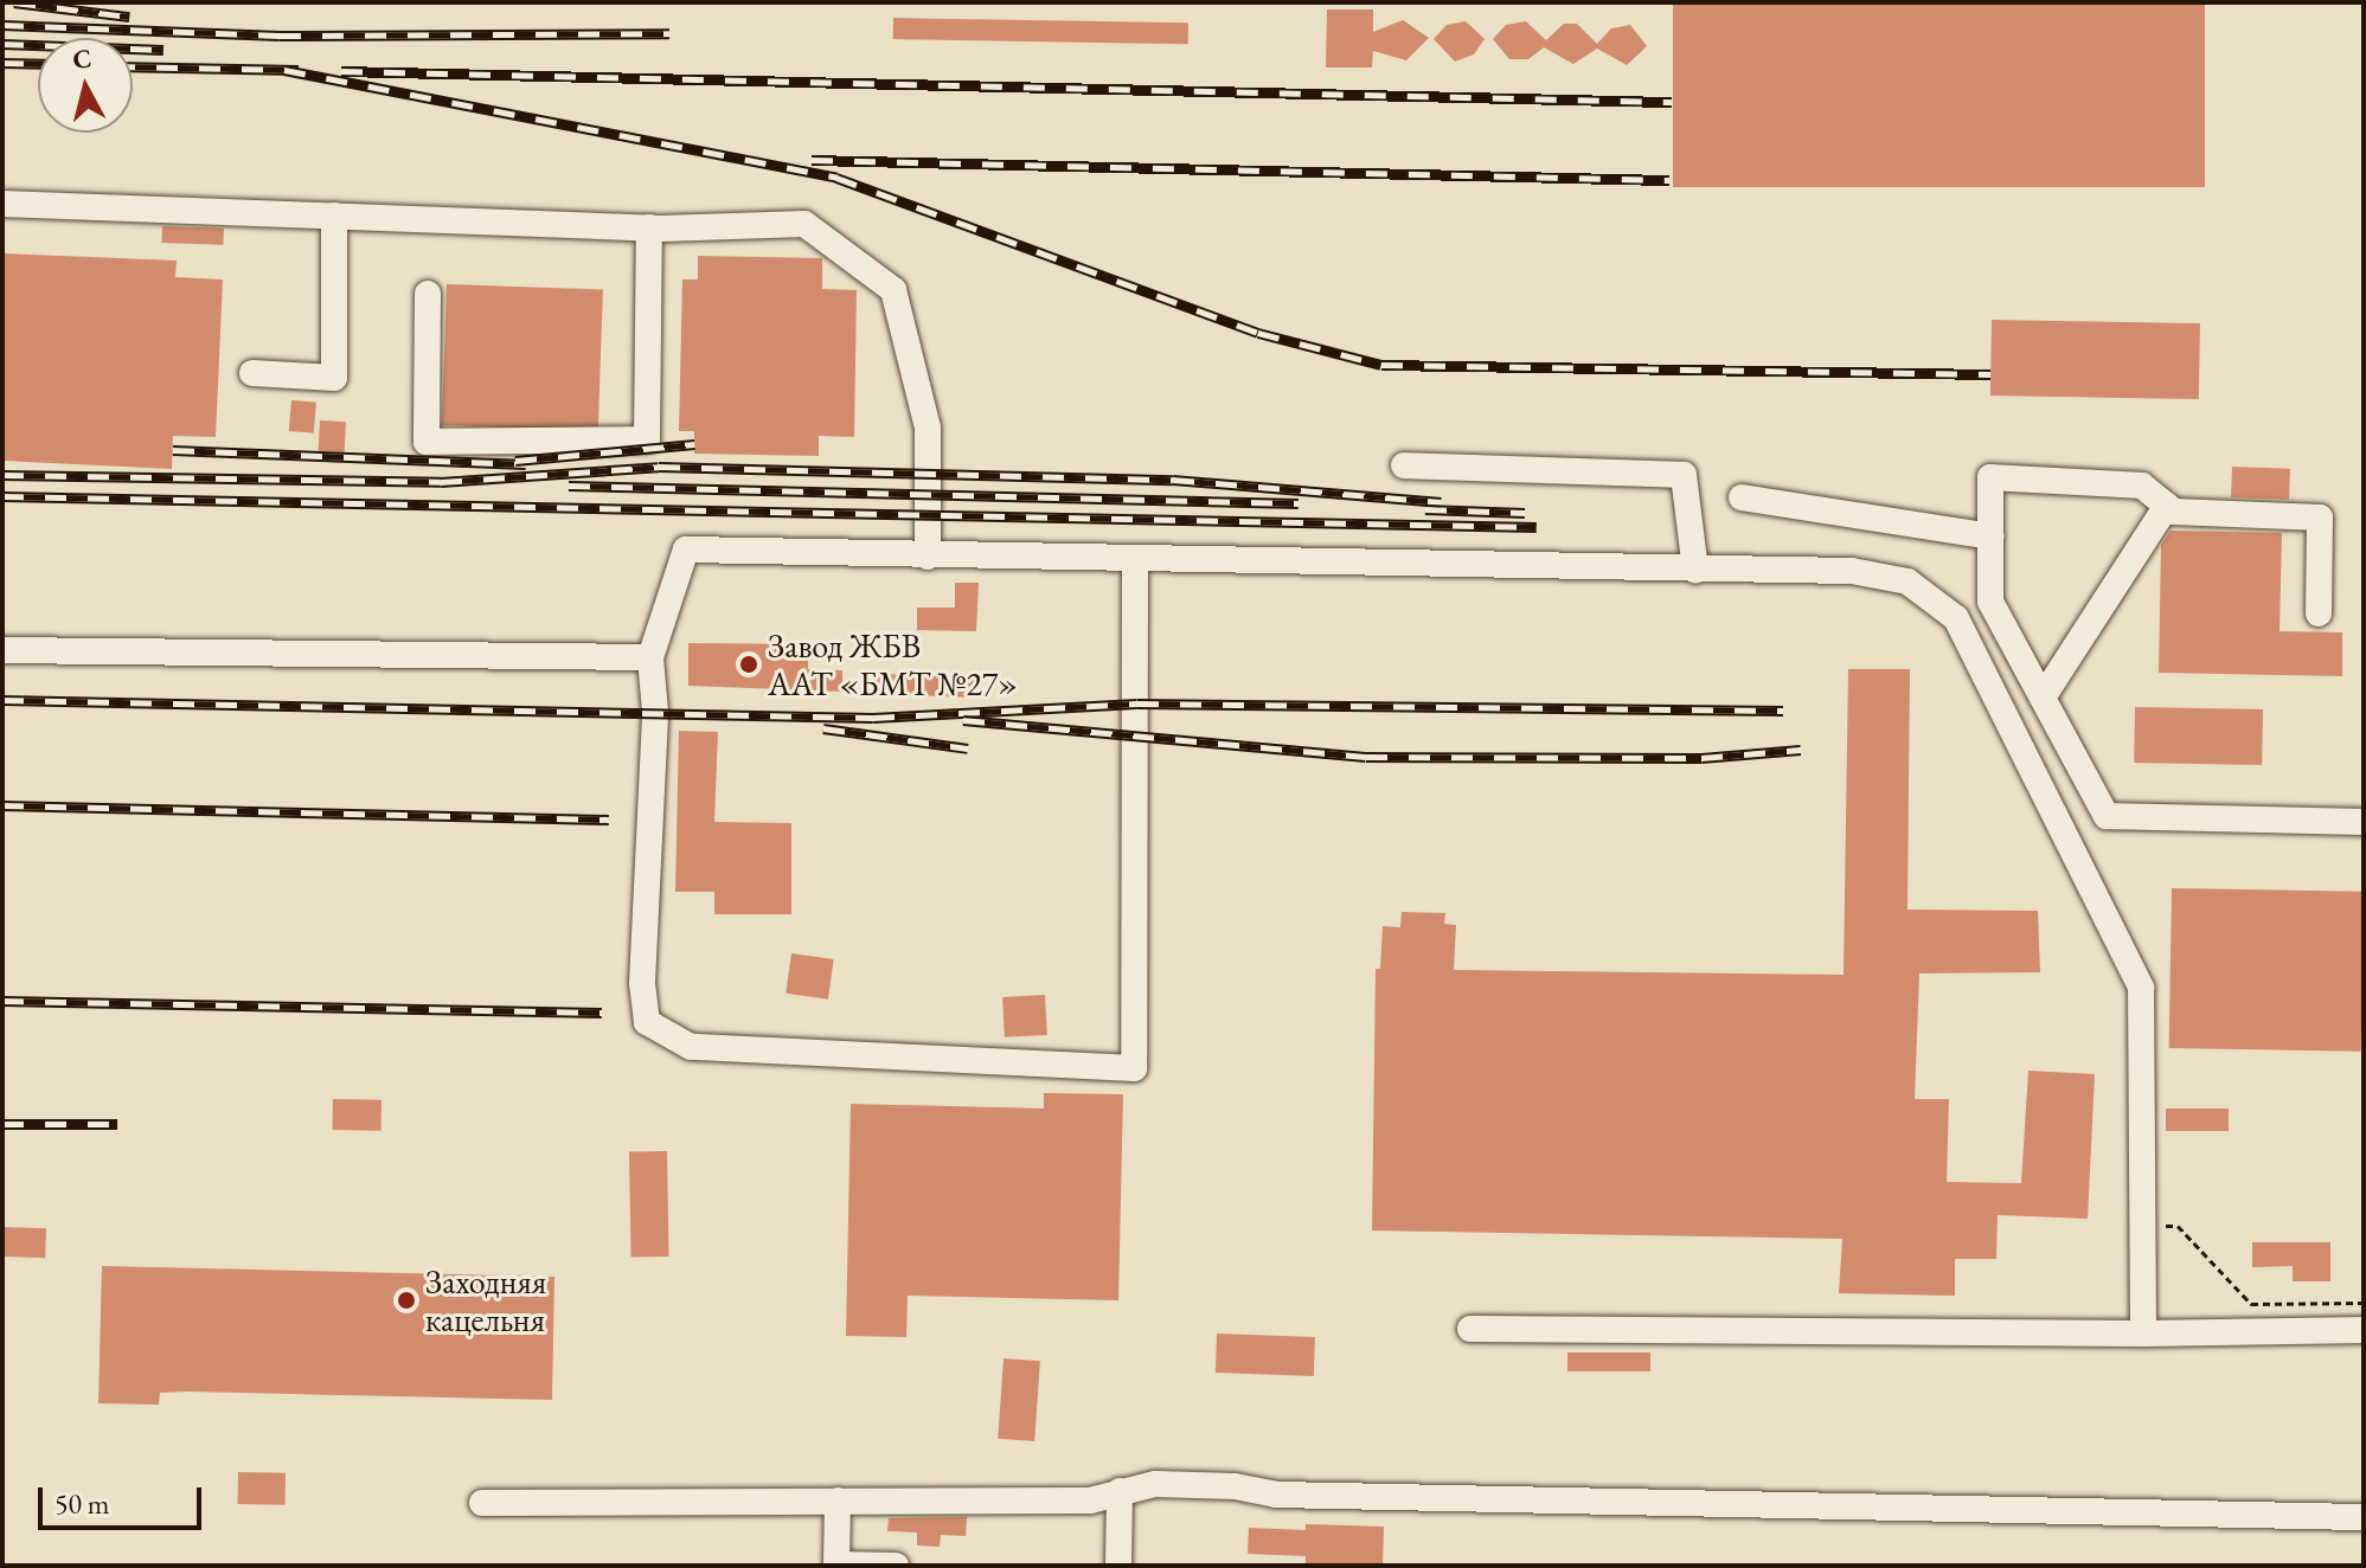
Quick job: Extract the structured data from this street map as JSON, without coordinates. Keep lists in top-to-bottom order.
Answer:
{
  "places": ["Завод ЖБВ ААТ «БМТ №27»", "Заходняя кацельня"],
  "scale_bar": "50 m",
  "north": "top"
}
